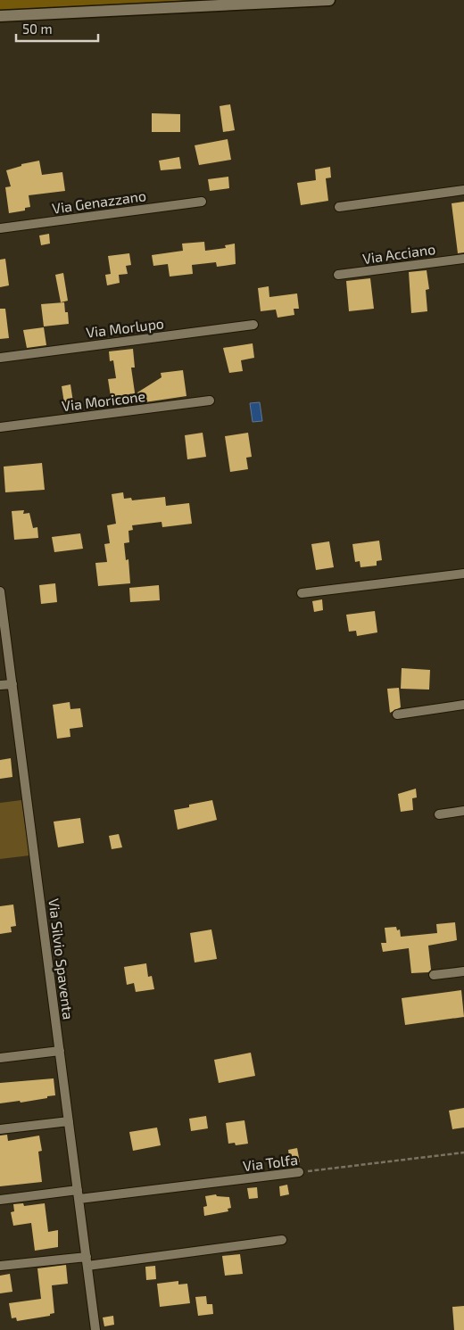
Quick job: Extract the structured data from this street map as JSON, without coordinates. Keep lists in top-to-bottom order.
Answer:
{
  "streets": {
    "street": [
      "Via Genazzano",
      "Via Acciano",
      "Via Morlupo",
      "Via Moricone",
      "Via Silvio Spaventa",
      "Via Tolfa"
    ]
  },
  "crossings": [
    ["Via Silvio Spaventa", "Via Tolfa"]
  ],
  "scale_bar": "50 m"
}
